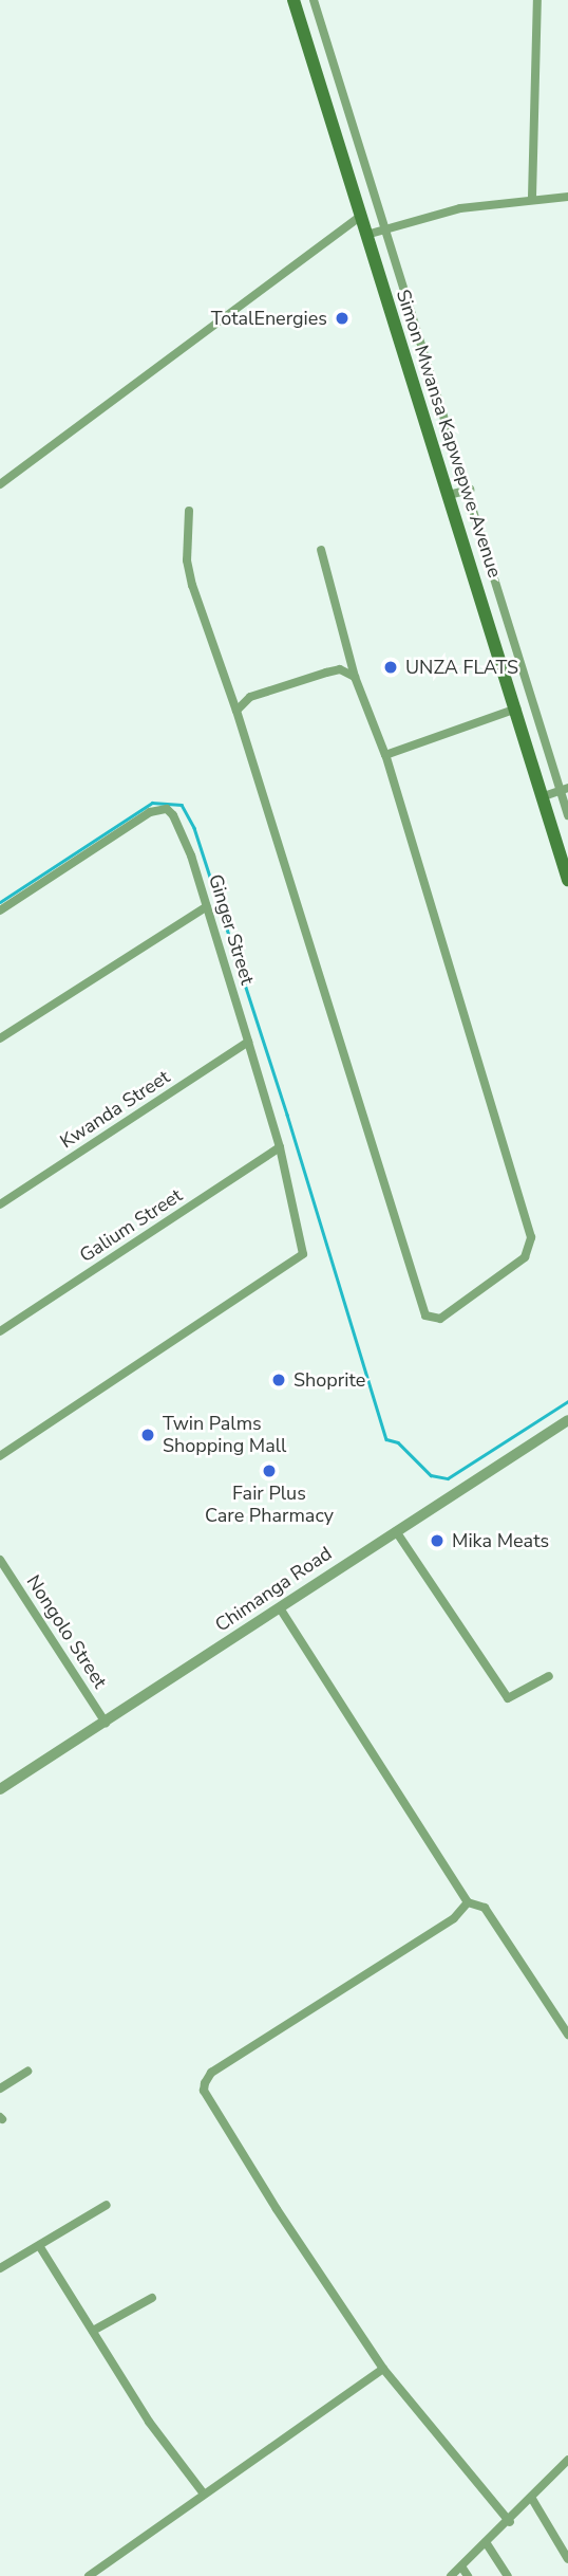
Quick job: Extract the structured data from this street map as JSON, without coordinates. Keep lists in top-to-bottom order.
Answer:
{
  "streets": {
    "main road": ["Simon Mwansa Kapwepwe Avenue"],
    "street": [
      "Ginger Street",
      "Kwanda Street",
      "Galium Street",
      "Chimanga Road",
      "Nongolo Street"
    ]
  },
  "crossings": [
    ["Ginger Street", "Kwanda Street"],
    ["Ginger Street", "Galium Street"],
    ["Chimanga Road", "Nongolo Street"]
  ],
  "places": [
    "TotalEnergies",
    "UNZA FLATS",
    "Shoprite",
    "Twin Palms Shopping Mall",
    "Fair Plus Care Pharmacy",
    "Mika Meats"
  ]
}
